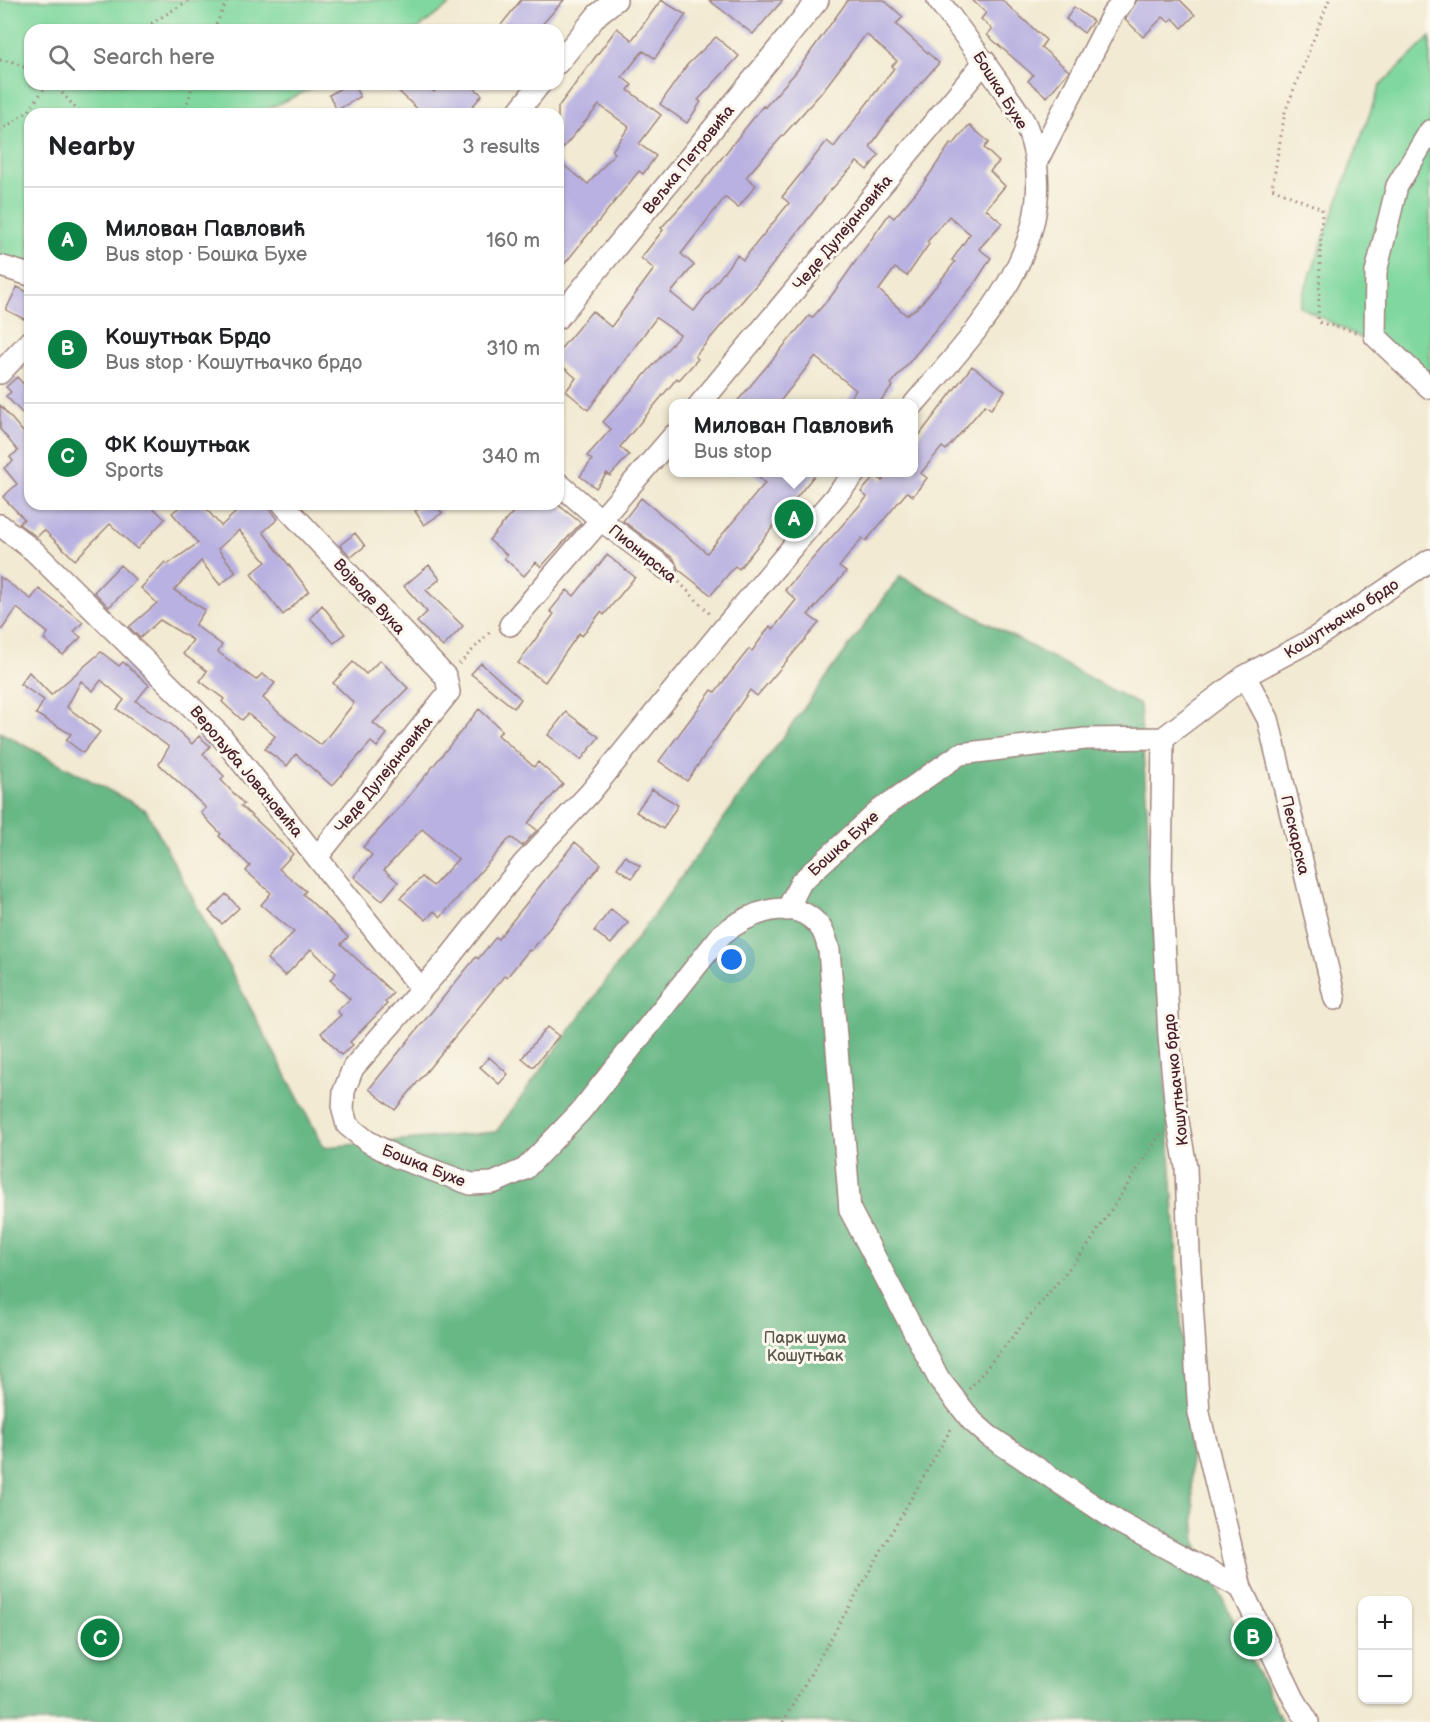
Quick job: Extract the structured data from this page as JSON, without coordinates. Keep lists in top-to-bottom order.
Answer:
{
  "streets": {
    "street": [
      "Бошка Бухе",
      "Вељка Петровића",
      "Чеде Дулејановића",
      "Пионирска",
      "Војводе Вука",
      "Кошутњачко брдо",
      "Верољуба Јовановића",
      "Пескарска"
    ]
  },
  "crossings": [
    ["Бошка Бухе", "Чеде Дулејановића"],
    ["Бошка Бухе", "Пионирска"],
    ["Бошка Бухе", "Кошутњачко брдо"],
    ["Бошка Бухе", "Верољуба Јовановића"],
    ["Чеде Дулејановића", "Војводе Вука"],
    ["Чеде Дулејановића", "Верољуба Јовановића"],
    ["Кошутњачко брдо", "Пескарска"]
  ],
  "parks": ["Парк шума Кошутњак"],
  "page": {
    "search": "Search here",
    "heading": ["Nearby", "3 results"],
    "list": [
      {
        "mark": "A",
        "name": "Милован Павловић",
        "note": "Bus stop · Бошка Бухе",
        "value": "160 m"
      },
      {
        "mark": "B",
        "name": "Кошутњак Брдо",
        "note": "Bus stop · Кошутњачко брдо",
        "value": "310 m"
      },
      {
        "mark": "C",
        "name": "ФК Кошутњак",
        "note": "Sports",
        "value": "340 m"
      }
    ],
    "popup": ["Милован Павловић", "Bus stop"],
    "pins": ["A", "B", "C"],
    "map_buttons": ["+", "−"]
  }
}
